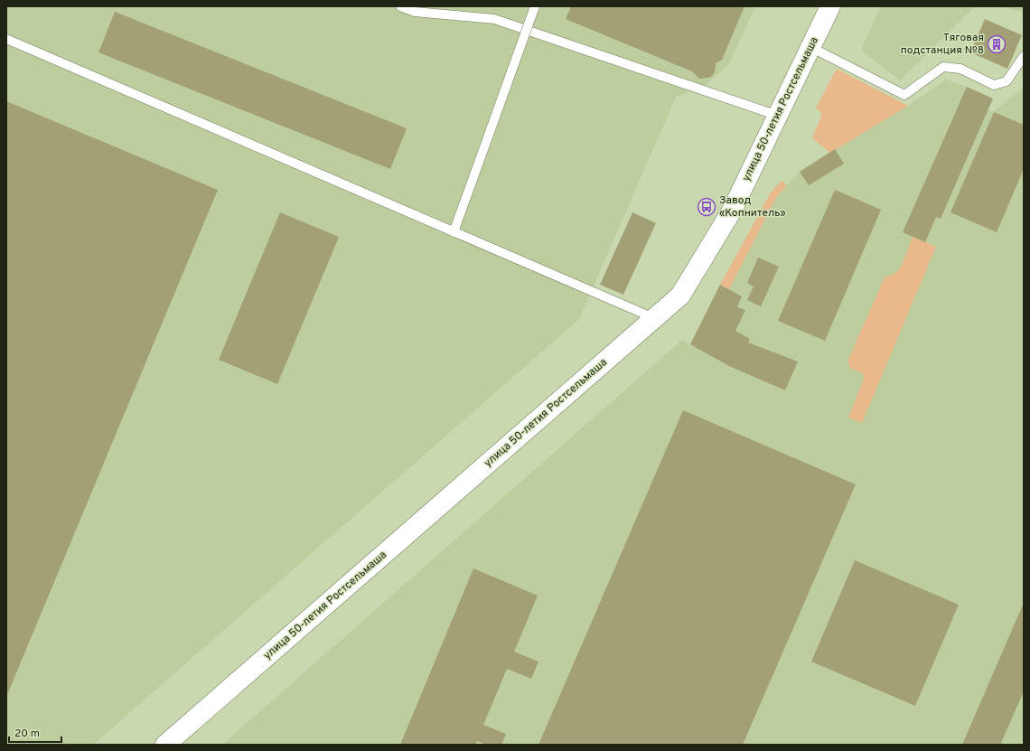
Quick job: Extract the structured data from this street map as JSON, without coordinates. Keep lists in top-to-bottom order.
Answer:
{
  "streets": {
    "main road": ["улица 50-летия Ростсельмаша"]
  },
  "places": {
    "building": ["Тяговая подстанция №8"],
    "bus stop": ["Завод «Копнитель»"]
  },
  "scale_bar": "20 m"
}
